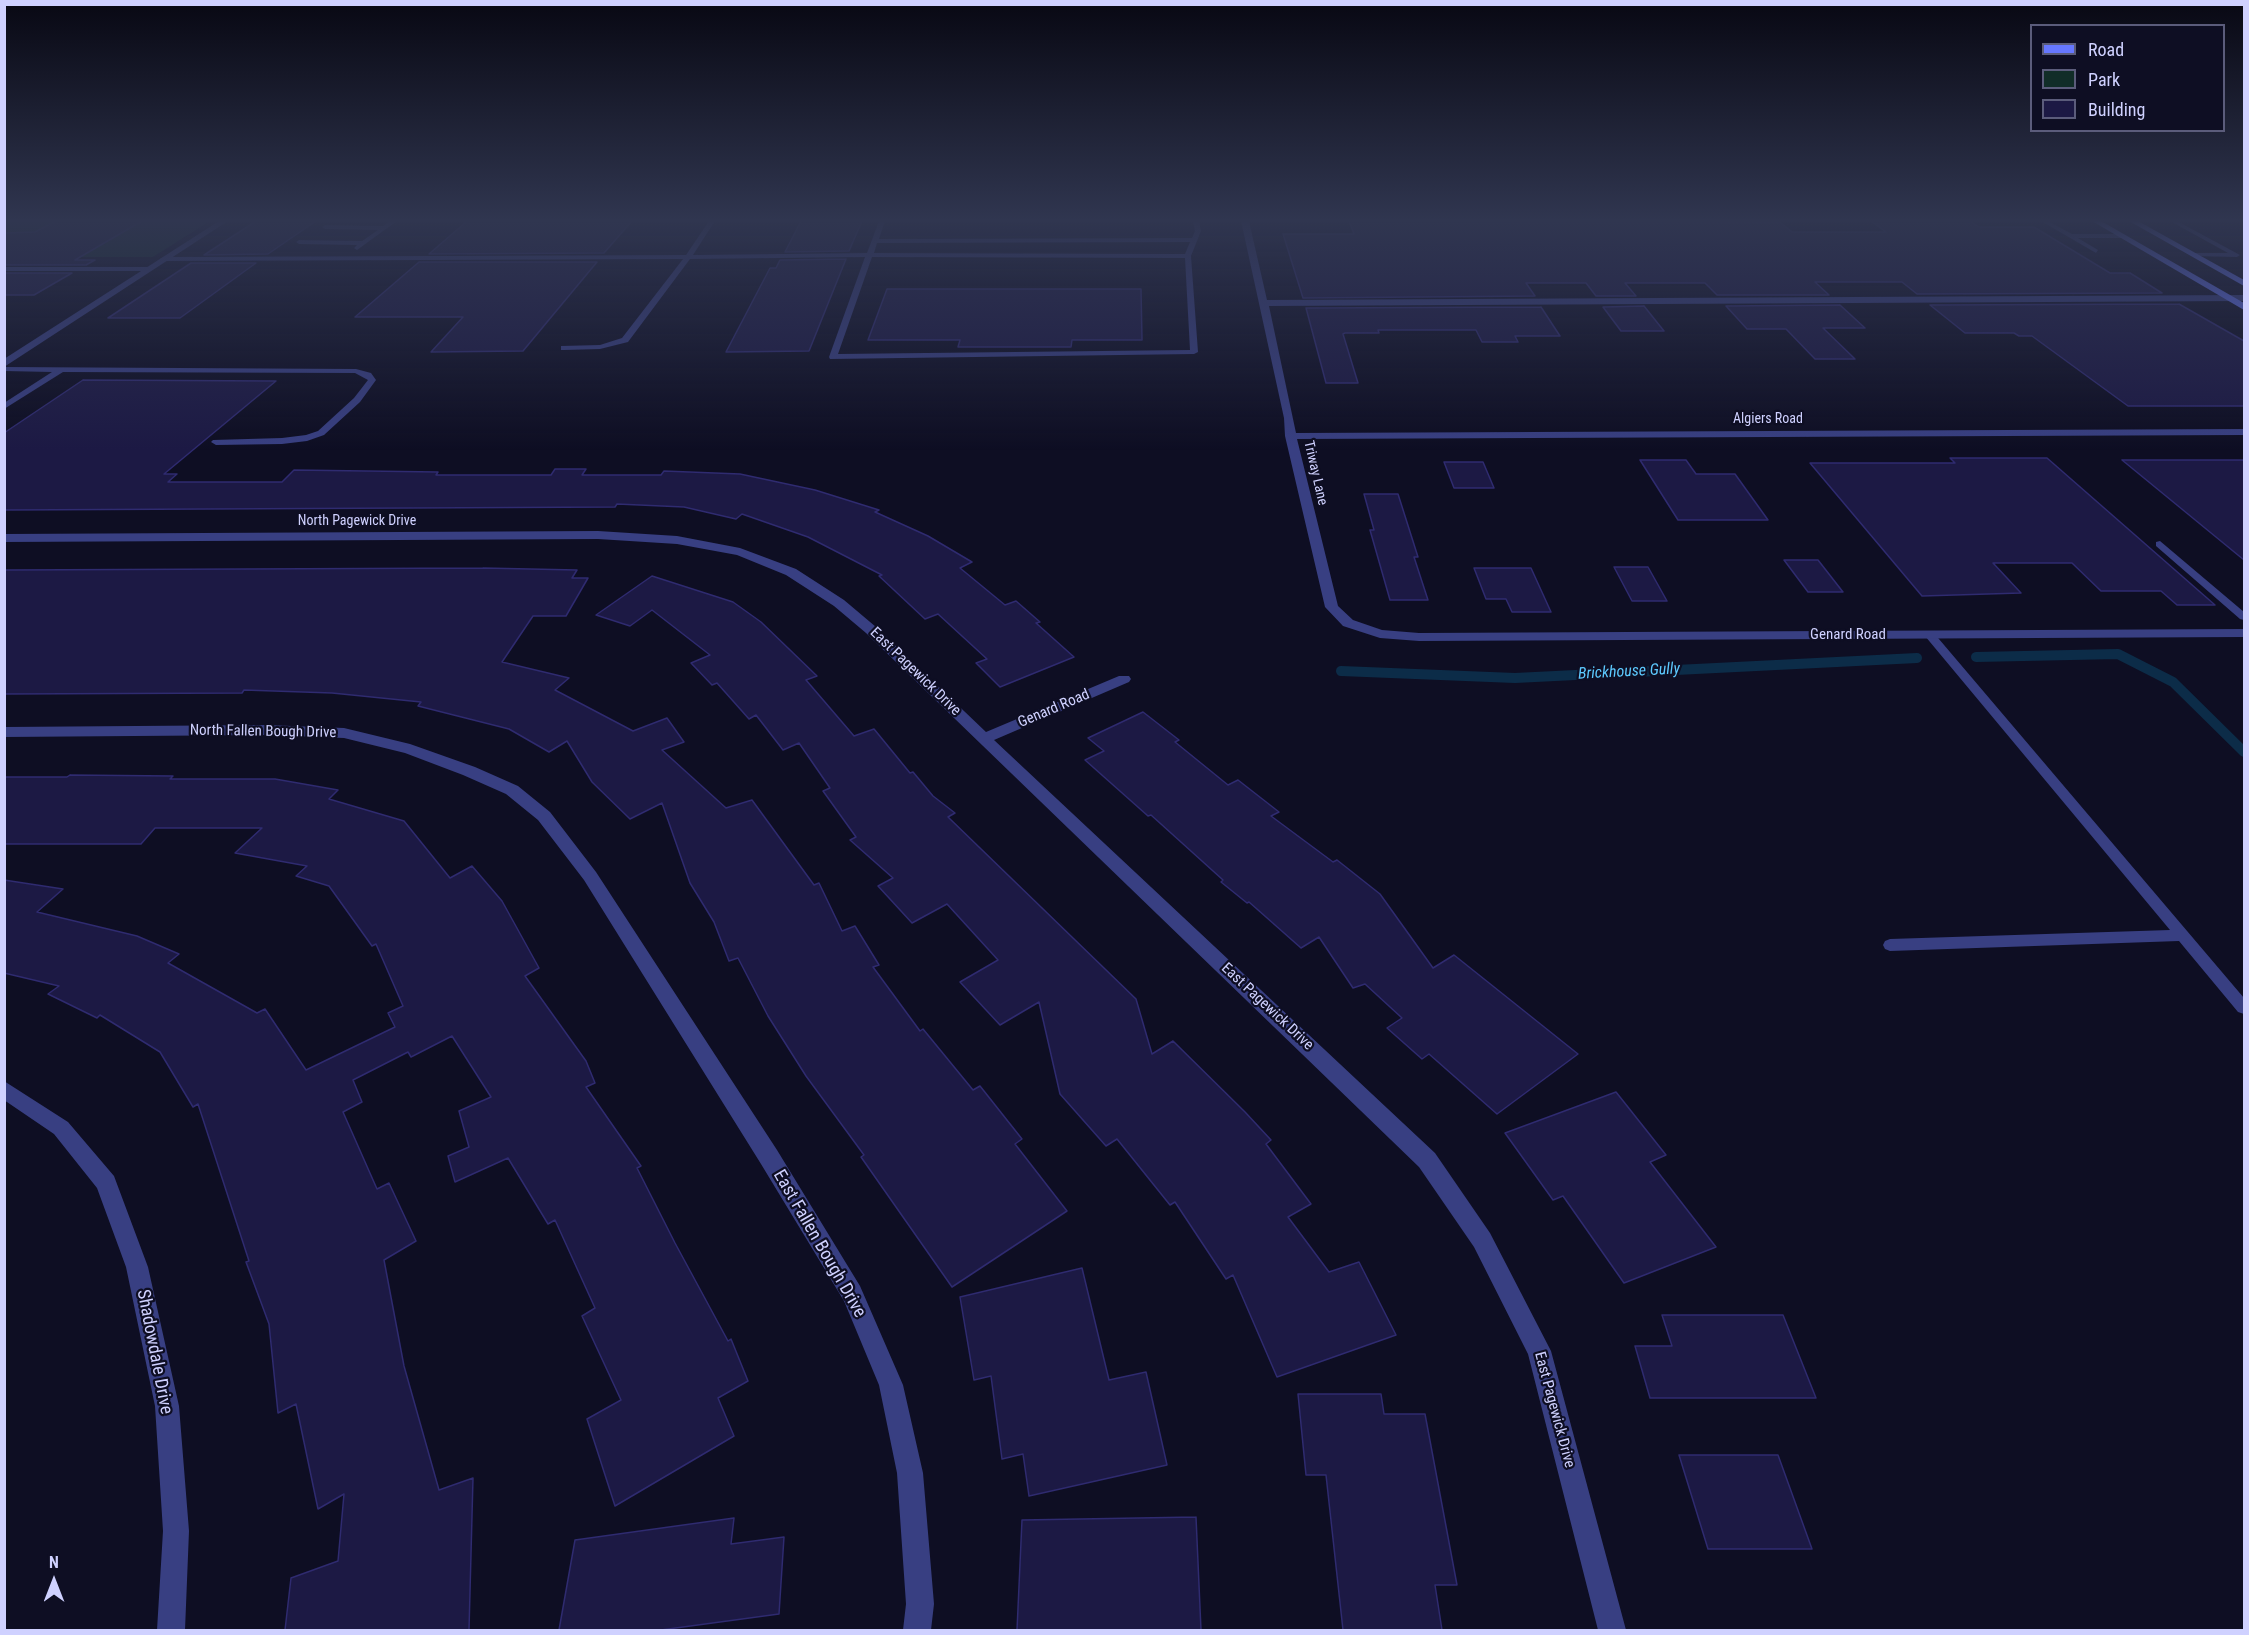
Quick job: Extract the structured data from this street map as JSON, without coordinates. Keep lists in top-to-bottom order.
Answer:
{
  "streets": {
    "street": [
      "Algiers Road",
      "Triway Lane",
      "North Pagewick Drive",
      "Genard Road",
      "East Pagewick Drive",
      "North Fallen Bough Drive",
      "East Fallen Bough Drive",
      "Shadowdale Drive"
    ]
  },
  "crossings": [
    ["Algiers Road", "Triway Lane"],
    ["Triway Lane", "Genard Road"],
    ["North Pagewick Drive", "East Pagewick Drive"],
    ["Genard Road", "East Pagewick Drive"],
    ["North Fallen Bough Drive", "East Fallen Bough Drive"]
  ],
  "water": ["Brickhouse Gully"],
  "legend": ["Road", "Park", "Building"],
  "north": "top"
}
